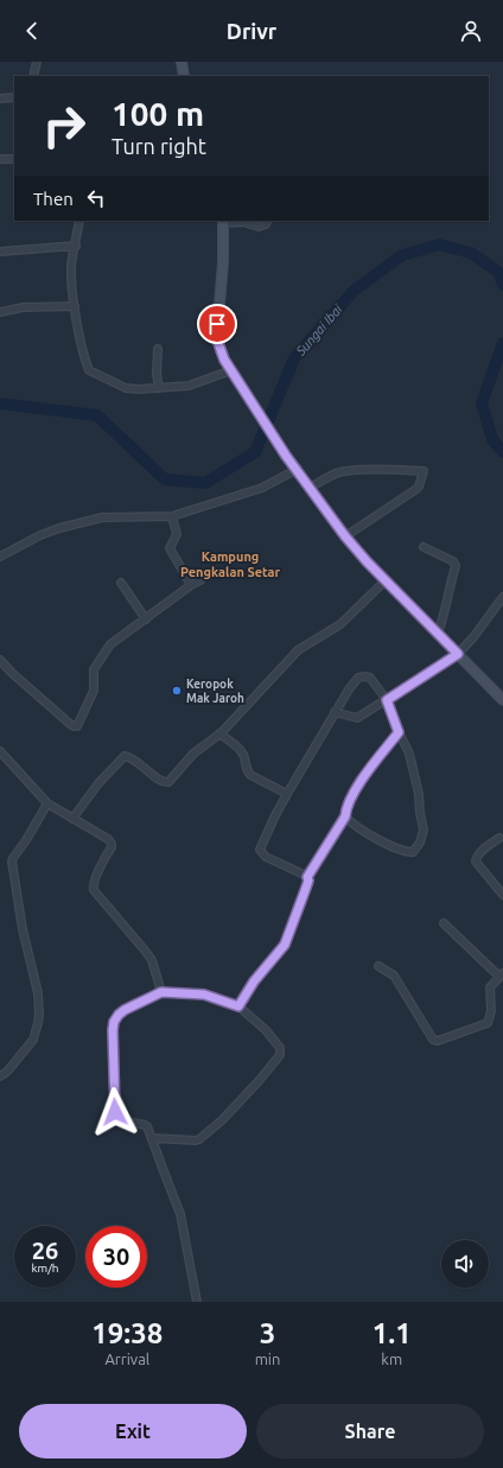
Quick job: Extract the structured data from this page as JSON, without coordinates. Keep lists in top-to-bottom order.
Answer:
{
  "districts": ["Kampung Pengkalan Setar"],
  "water": ["Sungai Ibai"],
  "places": ["Keropok Mak Jaroh"],
  "page": {
    "header": "Drivr",
    "turn": ["100 m", "Turn right"],
    "then": "Then",
    "speed": "26 km/h",
    "limit": "30",
    "eta": [
      "19:38",
      "Arrival",
      "3",
      "min",
      "1.1",
      "km"
    ],
    "buttons": ["Exit", "Share"]
  }
}
